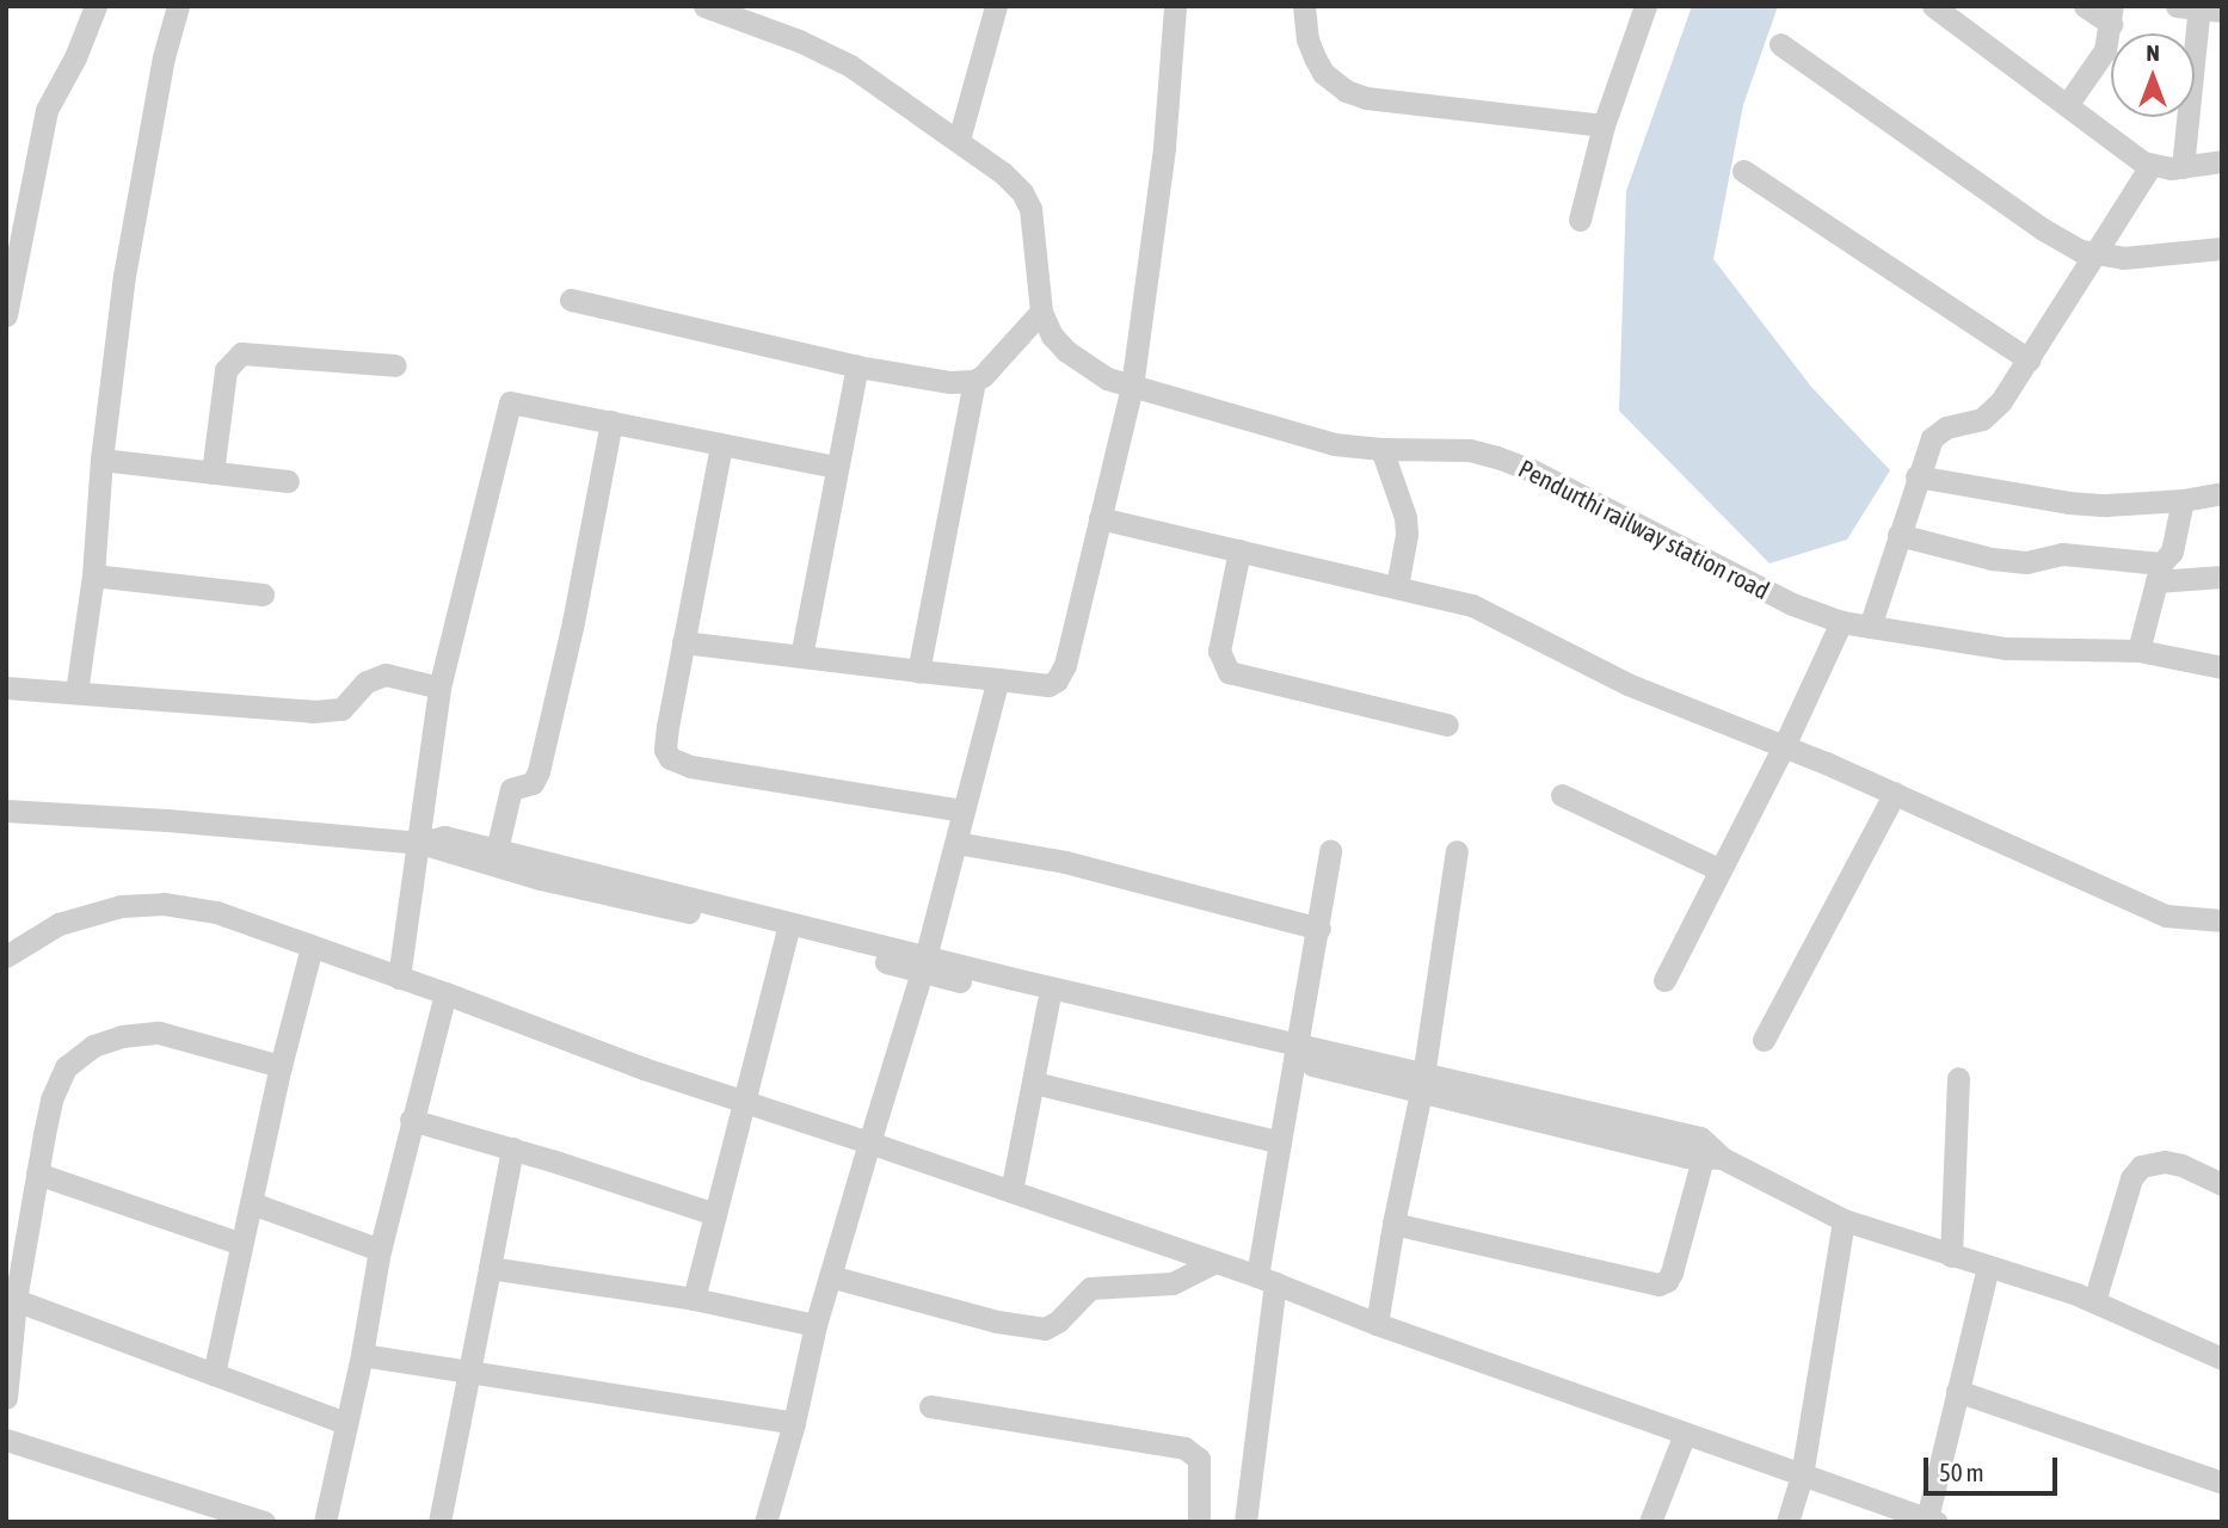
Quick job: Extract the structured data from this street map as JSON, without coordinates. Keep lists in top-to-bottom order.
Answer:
{
  "streets": {
    "street": ["Pendurthi railway station road"]
  },
  "scale_bar": "50 m",
  "north": "top"
}
